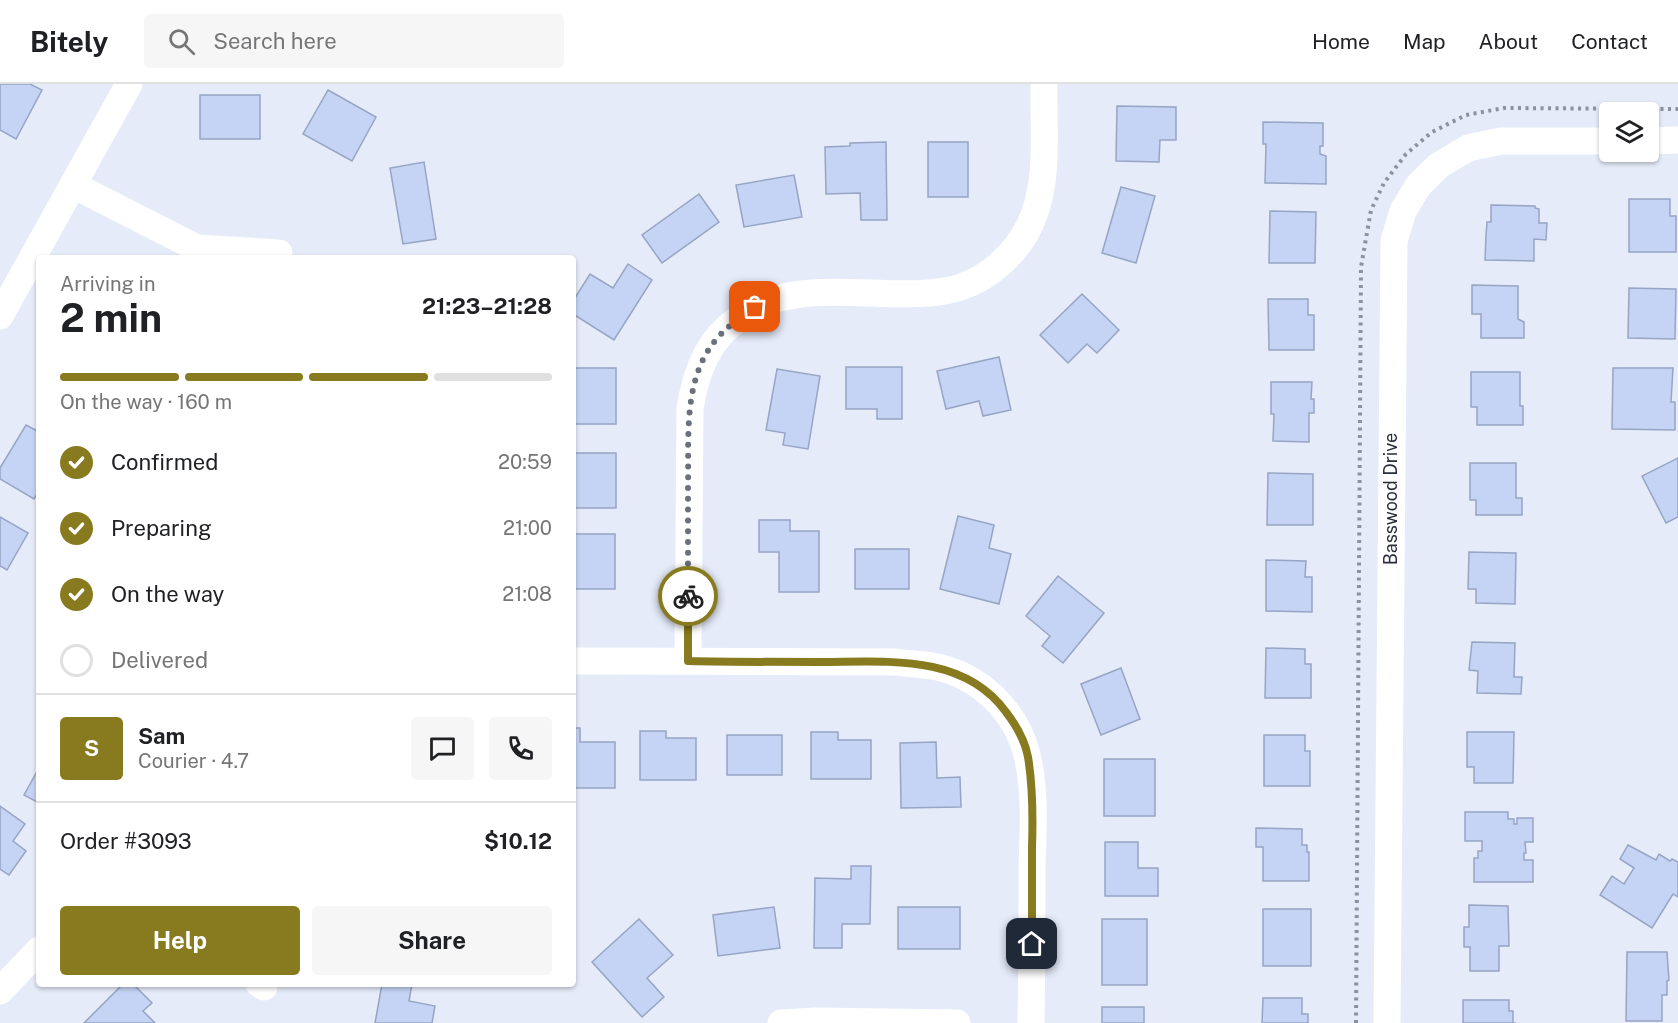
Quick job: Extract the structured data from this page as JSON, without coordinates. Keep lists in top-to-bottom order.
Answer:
{
  "streets": {
    "street": ["Basswood Drive"]
  },
  "page": {
    "header": "Bitely",
    "search": "Search here",
    "nav": [
      "Home",
      "Map",
      "About",
      "Contact"
    ],
    "heading": ["2 min", "Arriving in", "21:23–21:28"],
    "panel": [
      "Sam",
      "Courier · 4.7",
      "Order #3093",
      "$10.12"
    ],
    "bar": "On the way · 160 m",
    "list": [
      ["Confirmed", "20:59"],
      ["Preparing", "21:00"],
      ["On the way", "21:08"],
      "Delivered"
    ],
    "round": "S",
    "buttons": ["Help", "Share"]
  }
}
